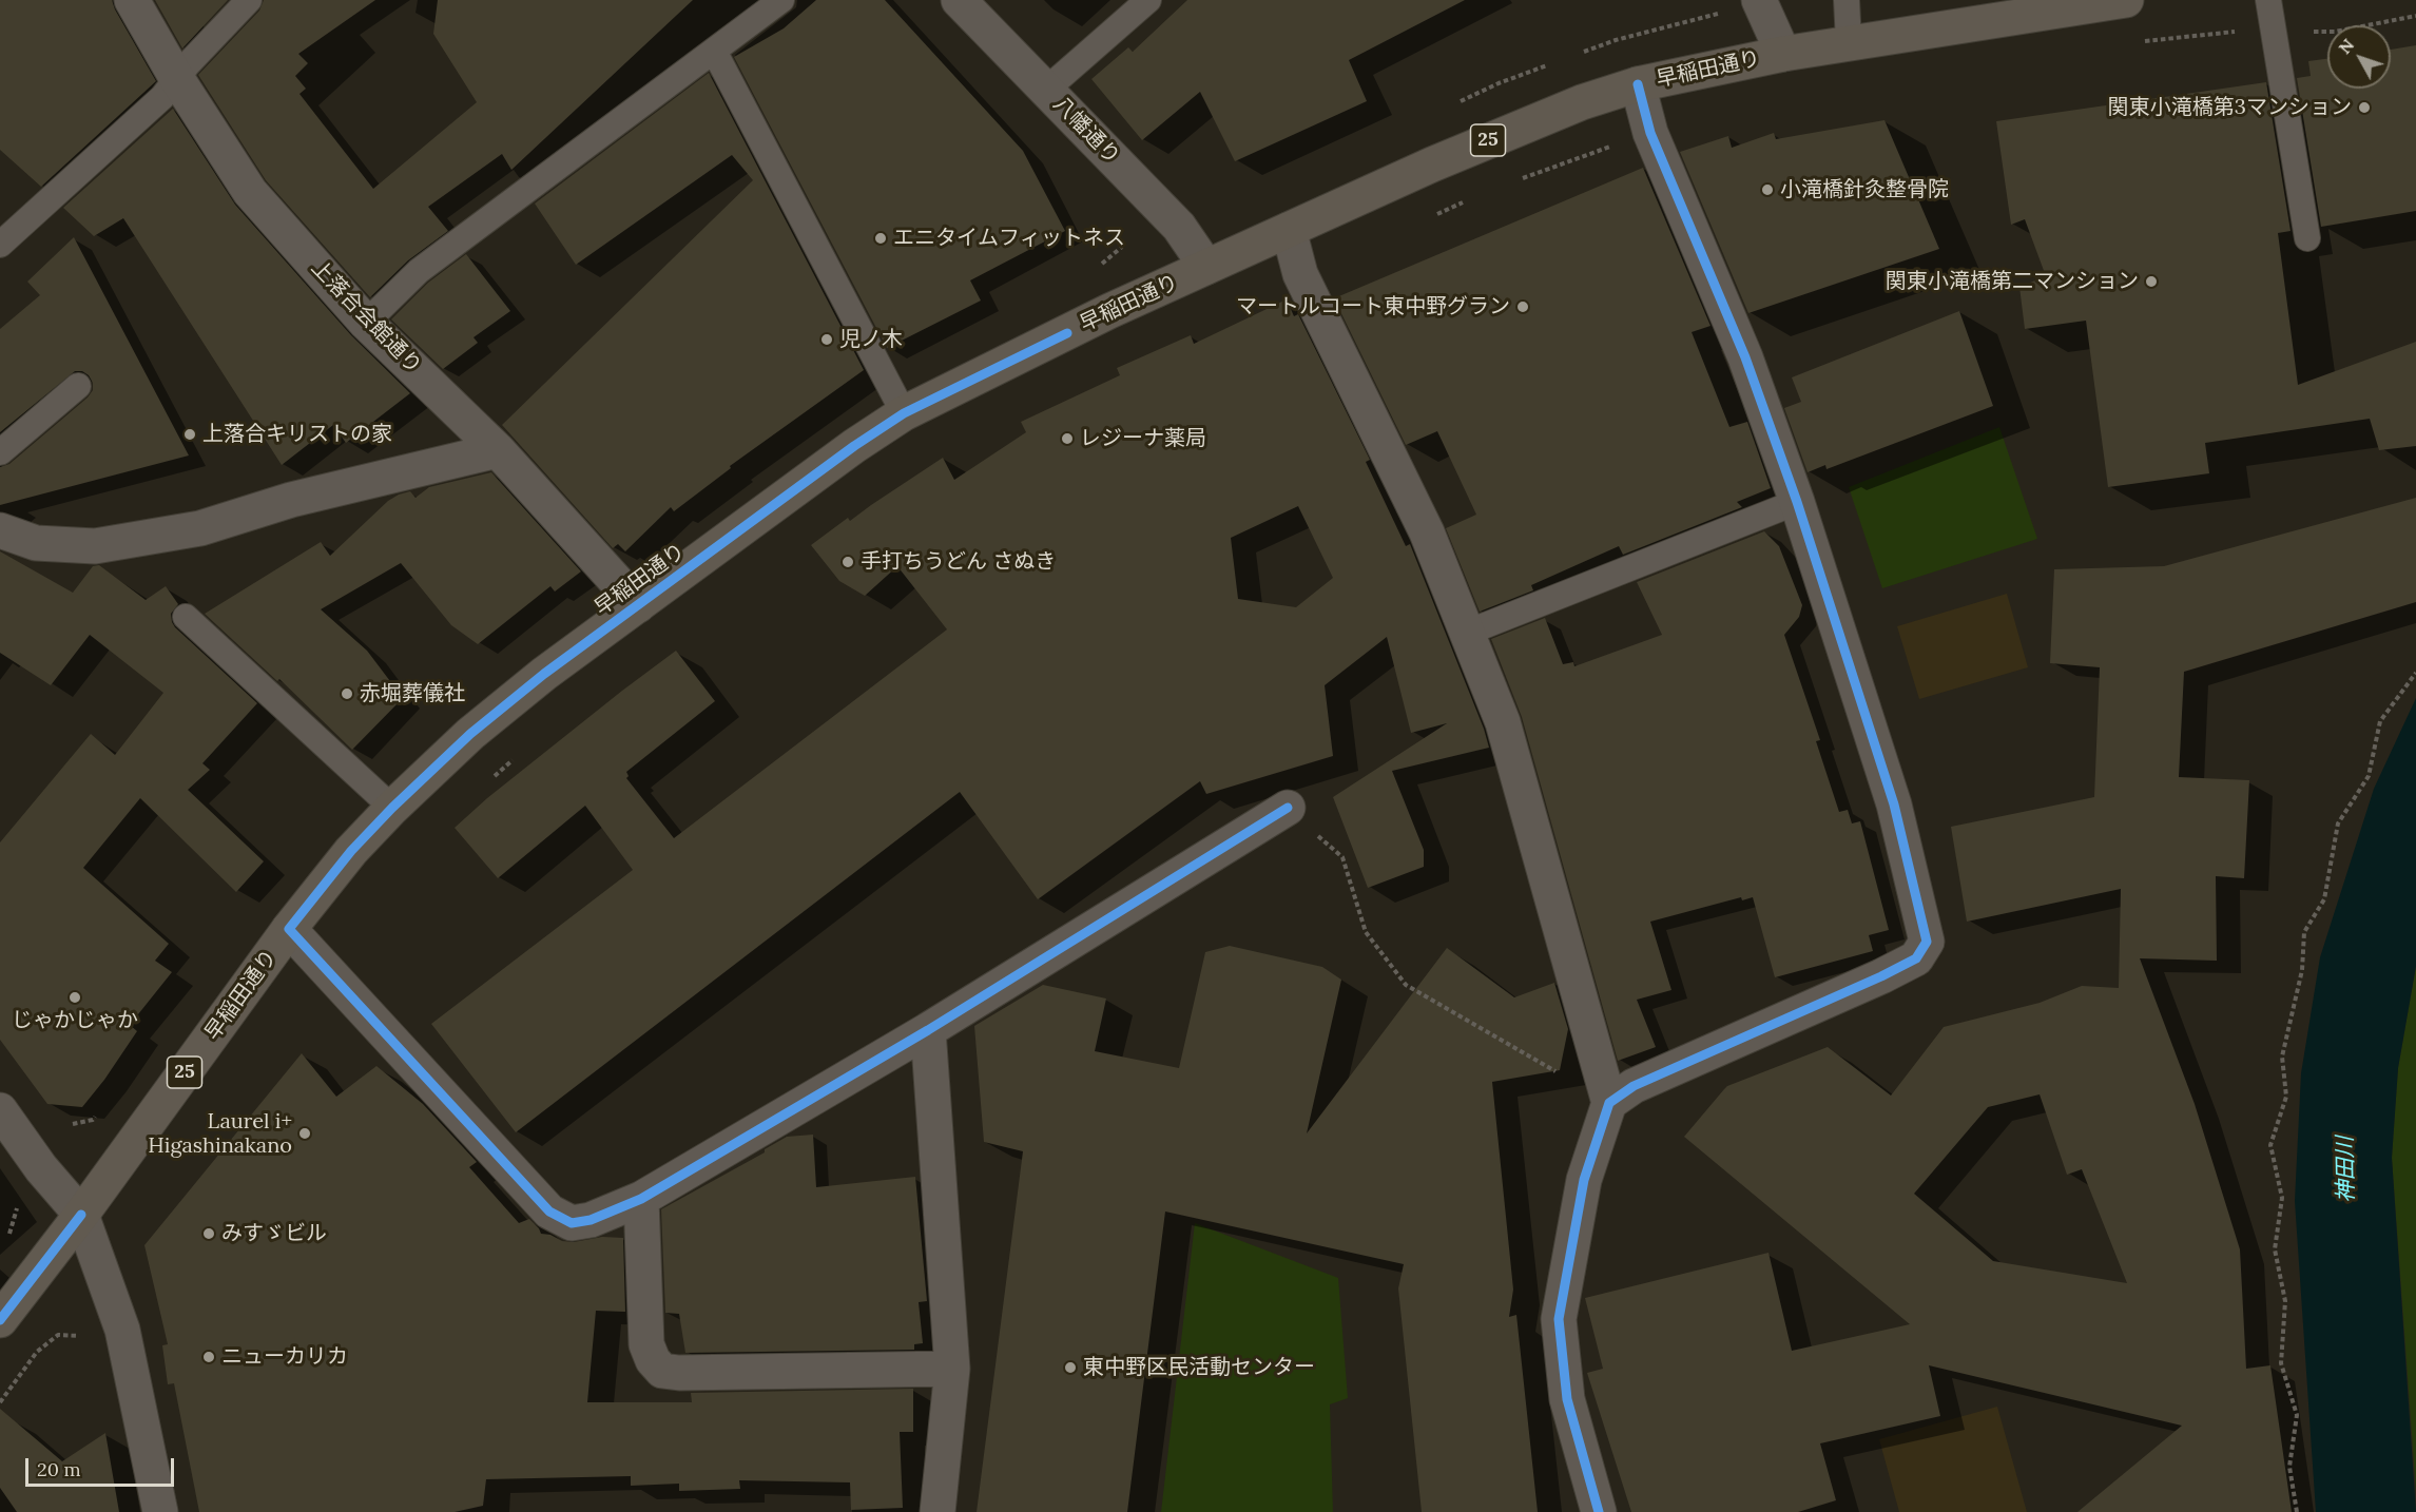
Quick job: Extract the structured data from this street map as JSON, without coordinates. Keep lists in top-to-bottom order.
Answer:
{
  "streets": {
    "main road": ["早稲田通り", "25"],
    "street": ["八幡通り", "上落合会館通り"]
  },
  "crossings": [
    ["早稲田通り", "八幡通り"],
    ["早稲田通り", "上落合会館通り"]
  ],
  "water": ["神田川"],
  "places": [
    "関東小滝橋第3マンション",
    "小滝橋針灸整骨院",
    "エニタイムフィットネス",
    "関東小滝橋第二マンション",
    "マートルコート東中野グラン",
    "児ノ木",
    "上落合キリストの家",
    "レジーナ薬局",
    "手打ちうどん さぬき",
    "赤堀葬儀社",
    "じゃかじゃか",
    "Laurel i+ Higashinakano",
    "みすゞビル",
    "ニューカリカ",
    "東中野区民活動センター"
  ],
  "scale_bar": "20 m",
  "north": "top left"
}
